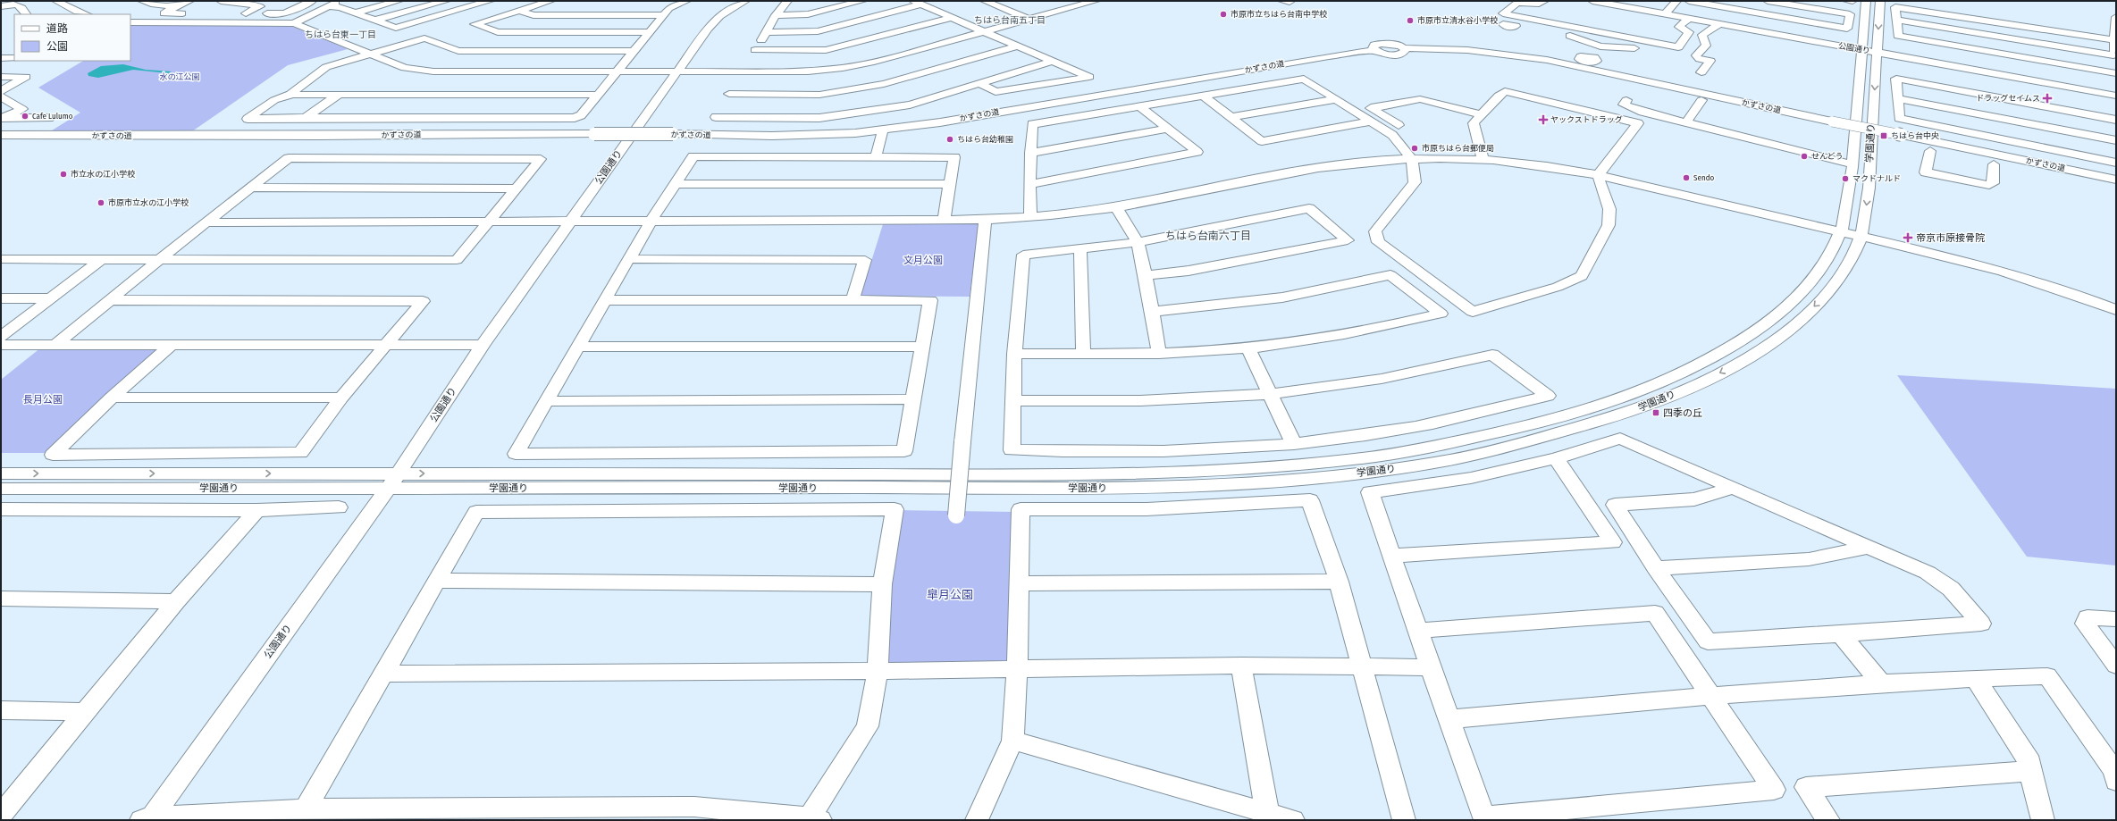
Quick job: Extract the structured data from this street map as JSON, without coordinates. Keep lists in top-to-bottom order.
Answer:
{
  "streets": {
    "street": ["公園通り", "かずさの道", "学園通り"]
  },
  "crossings": [
    ["公園通り", "学園通り"]
  ],
  "districts": ["ちはら台南五丁目", "ちはら台東一丁目", "ちはら台南六丁目"],
  "parks": [
    "水の江公園",
    "文月公園",
    "長月公園",
    "皐月公園"
  ],
  "places": {
    "other": [
      "市原市立ちはら台南中学校",
      "市原市立清水谷小学校",
      "Cafe Lulumo",
      "ちはら台幼稚園",
      "市原ちはら台郵便局",
      "せんどう",
      "市立水の江小学校",
      "Sendo",
      "マクドナルド",
      "市原市立水の江小学校"
    ],
    "health": ["ドラッグセイムス", "ヤックストドラッグ", "帝京市原接骨院"],
    "transit": ["ちはら台中央", "四季の丘"]
  },
  "legend": ["道路", "公園"]
}
